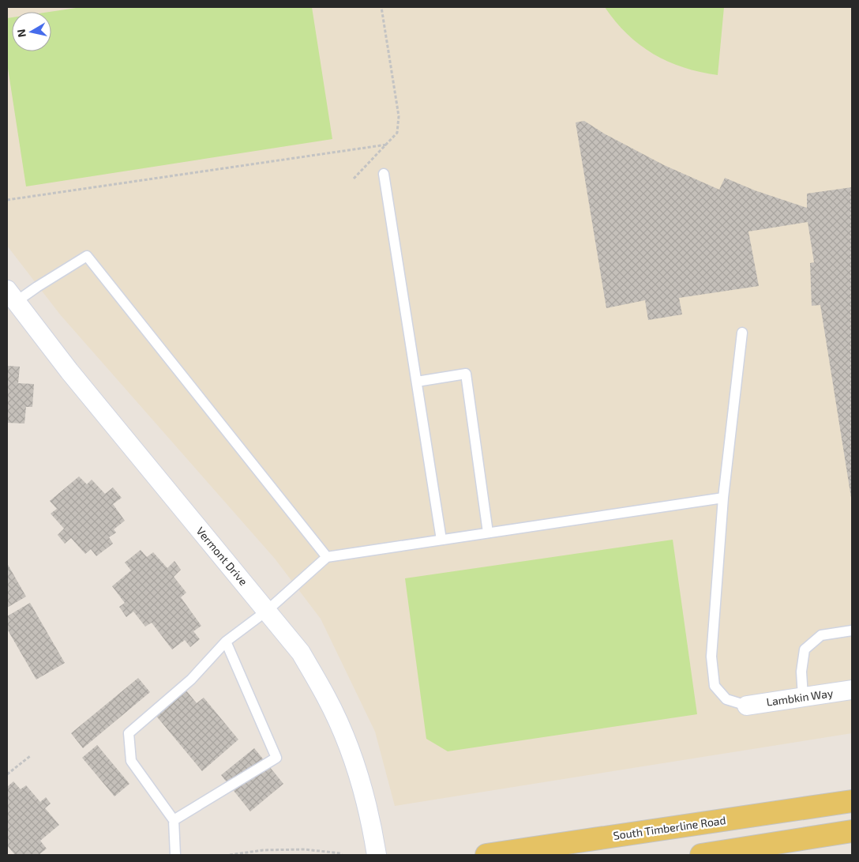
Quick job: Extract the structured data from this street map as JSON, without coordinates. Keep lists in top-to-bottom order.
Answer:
{
  "streets": {
    "main road": ["South Timberline Road"],
    "street": ["Vermont Drive", "Lambkin Way"]
  },
  "north": "left"
}
